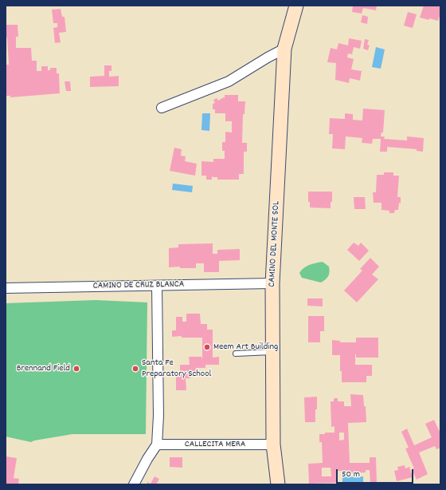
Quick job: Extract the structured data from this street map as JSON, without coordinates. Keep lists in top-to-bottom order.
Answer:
{
  "streets": {
    "street": ["CAMINO DEL MONTE SOL", "CAMINO DE CRUZ BLANCA", "CALLECITA MERA"]
  },
  "crossings": [
    ["CAMINO DEL MONTE SOL", "CAMINO DE CRUZ BLANCA"],
    ["CAMINO DEL MONTE SOL", "CALLECITA MERA"]
  ],
  "places": ["Meem Art Building", "Brennand Field", "Santa Fe Preparatory School"],
  "scale_bar": "50 m"
}
